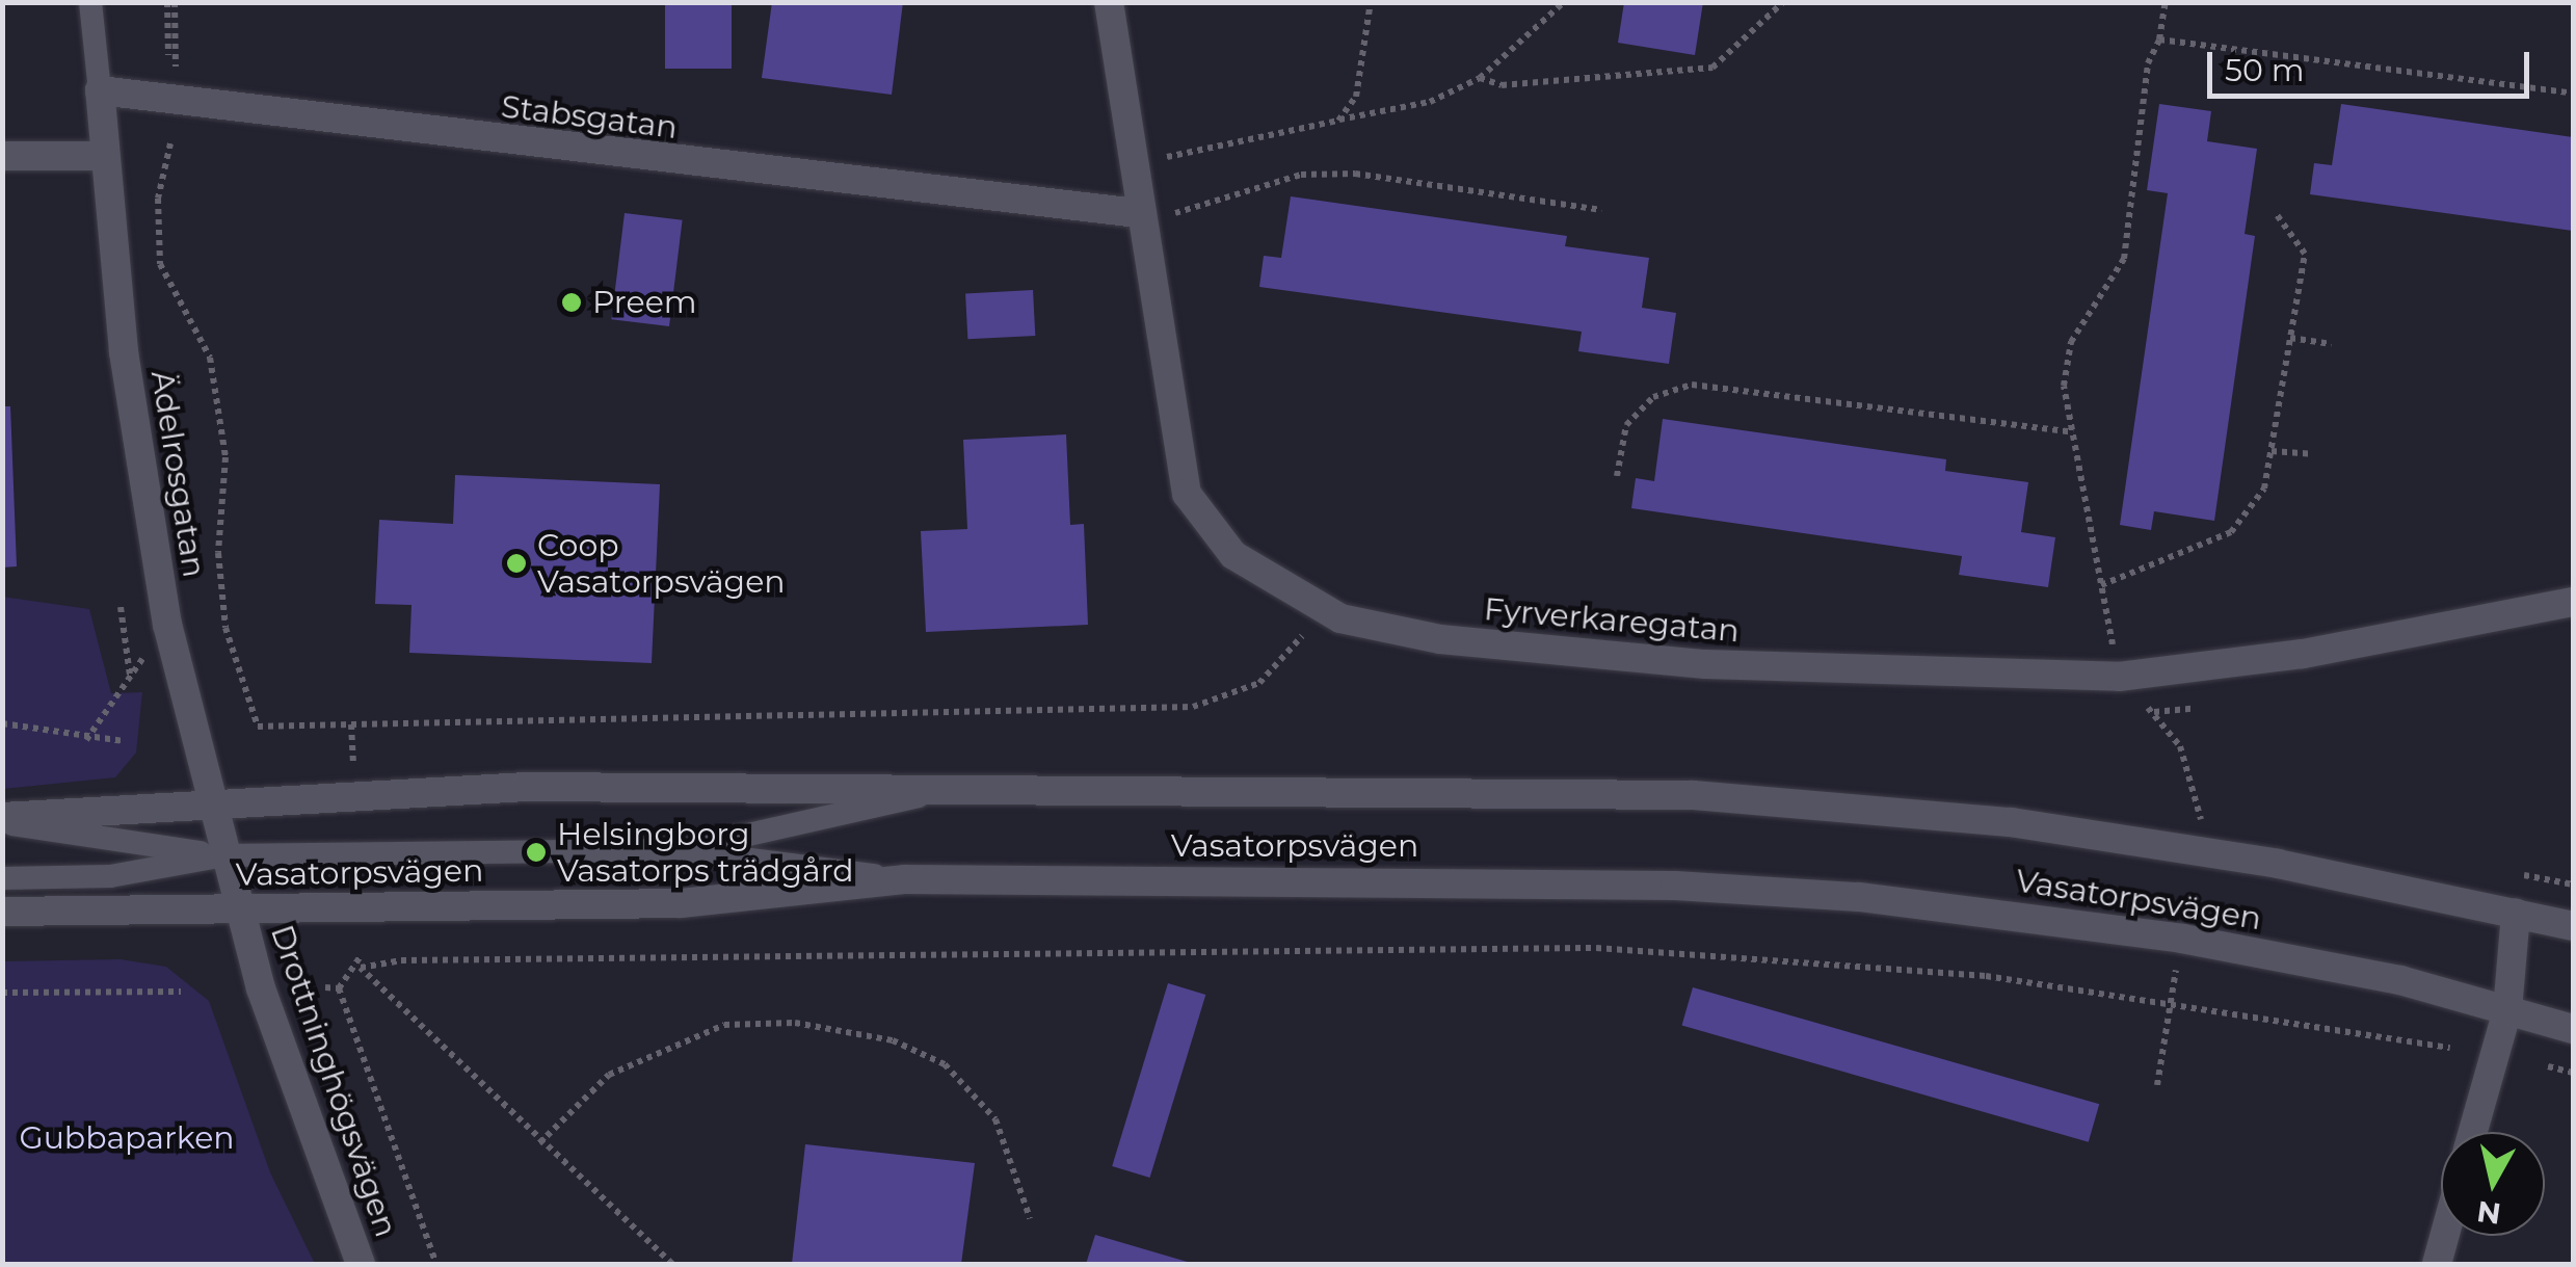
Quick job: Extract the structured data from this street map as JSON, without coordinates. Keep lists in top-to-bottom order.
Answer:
{
  "streets": {
    "main road": [
      "Stabsgatan",
      "Ädelrosgatan",
      "Fyrverkaregatan",
      "Vasatorpsvägen",
      "Drottninghögsvägen"
    ]
  },
  "crossings": [
    ["Stabsgatan", "Fyrverkaregatan"],
    ["Ädelrosgatan", "Vasatorpsvägen"],
    ["Ädelrosgatan", "Drottninghögsvägen"],
    ["Vasatorpsvägen", "Drottninghögsvägen"]
  ],
  "parks": ["Gubbaparken"],
  "places": ["Preem", "Coop Vasatorpsvägen", "Helsingborg Vasatorps trädgård"],
  "scale_bar": "50 m",
  "north": "bottom"
}
